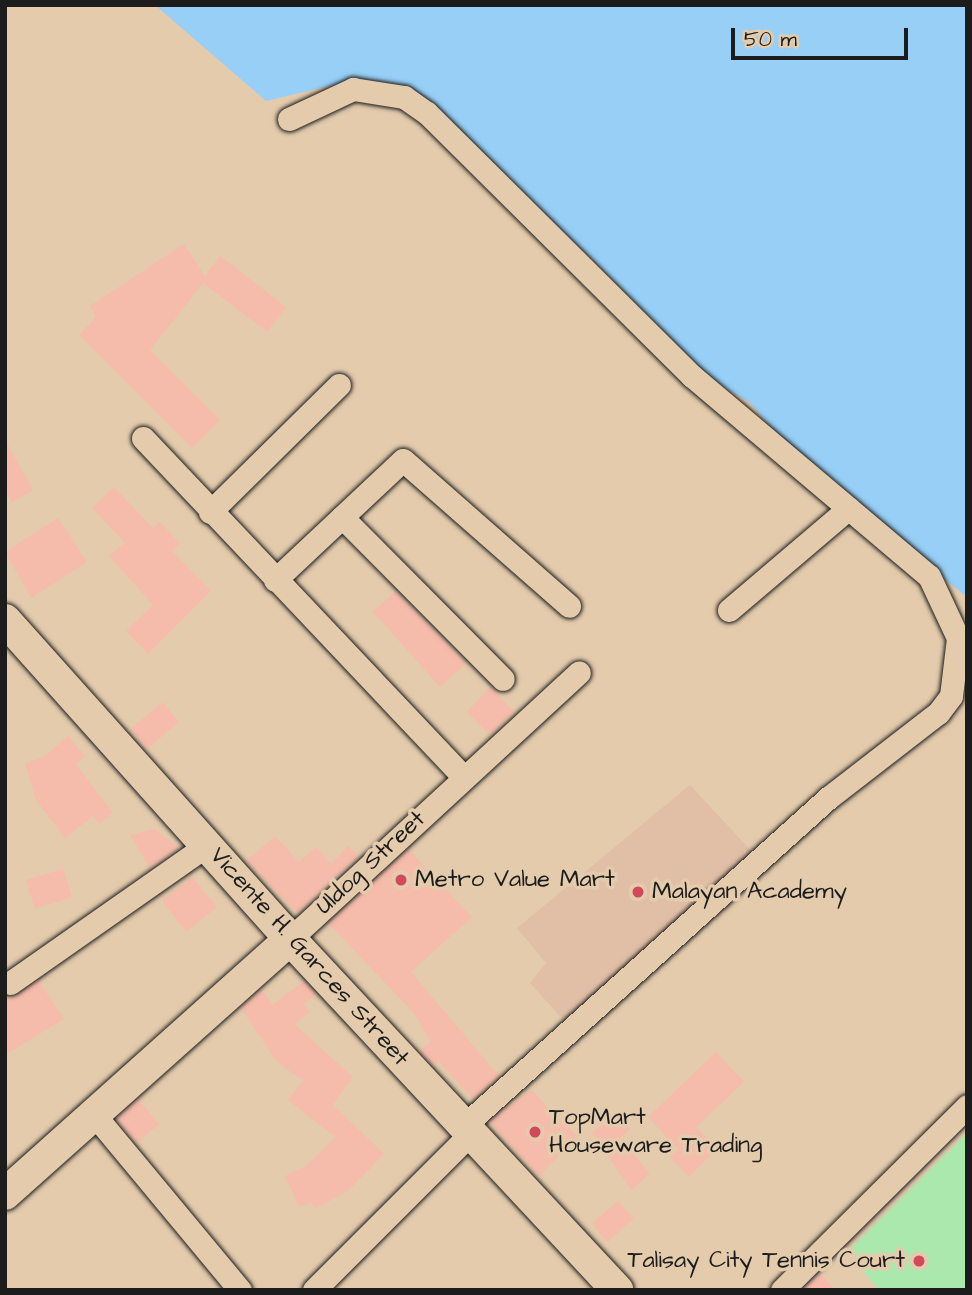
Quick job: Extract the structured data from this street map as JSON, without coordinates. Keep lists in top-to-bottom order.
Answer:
{
  "streets": {
    "street": ["Uldog Street", "Vicente H. Garces Street"]
  },
  "crossings": [
    ["Uldog Street", "Vicente H. Garces Street"]
  ],
  "places": [
    "Metro Value Mart",
    "Malayan Academy",
    "TopMart Houseware Trading",
    "Talisay City Tennis Court"
  ],
  "scale_bar": "50 m"
}
